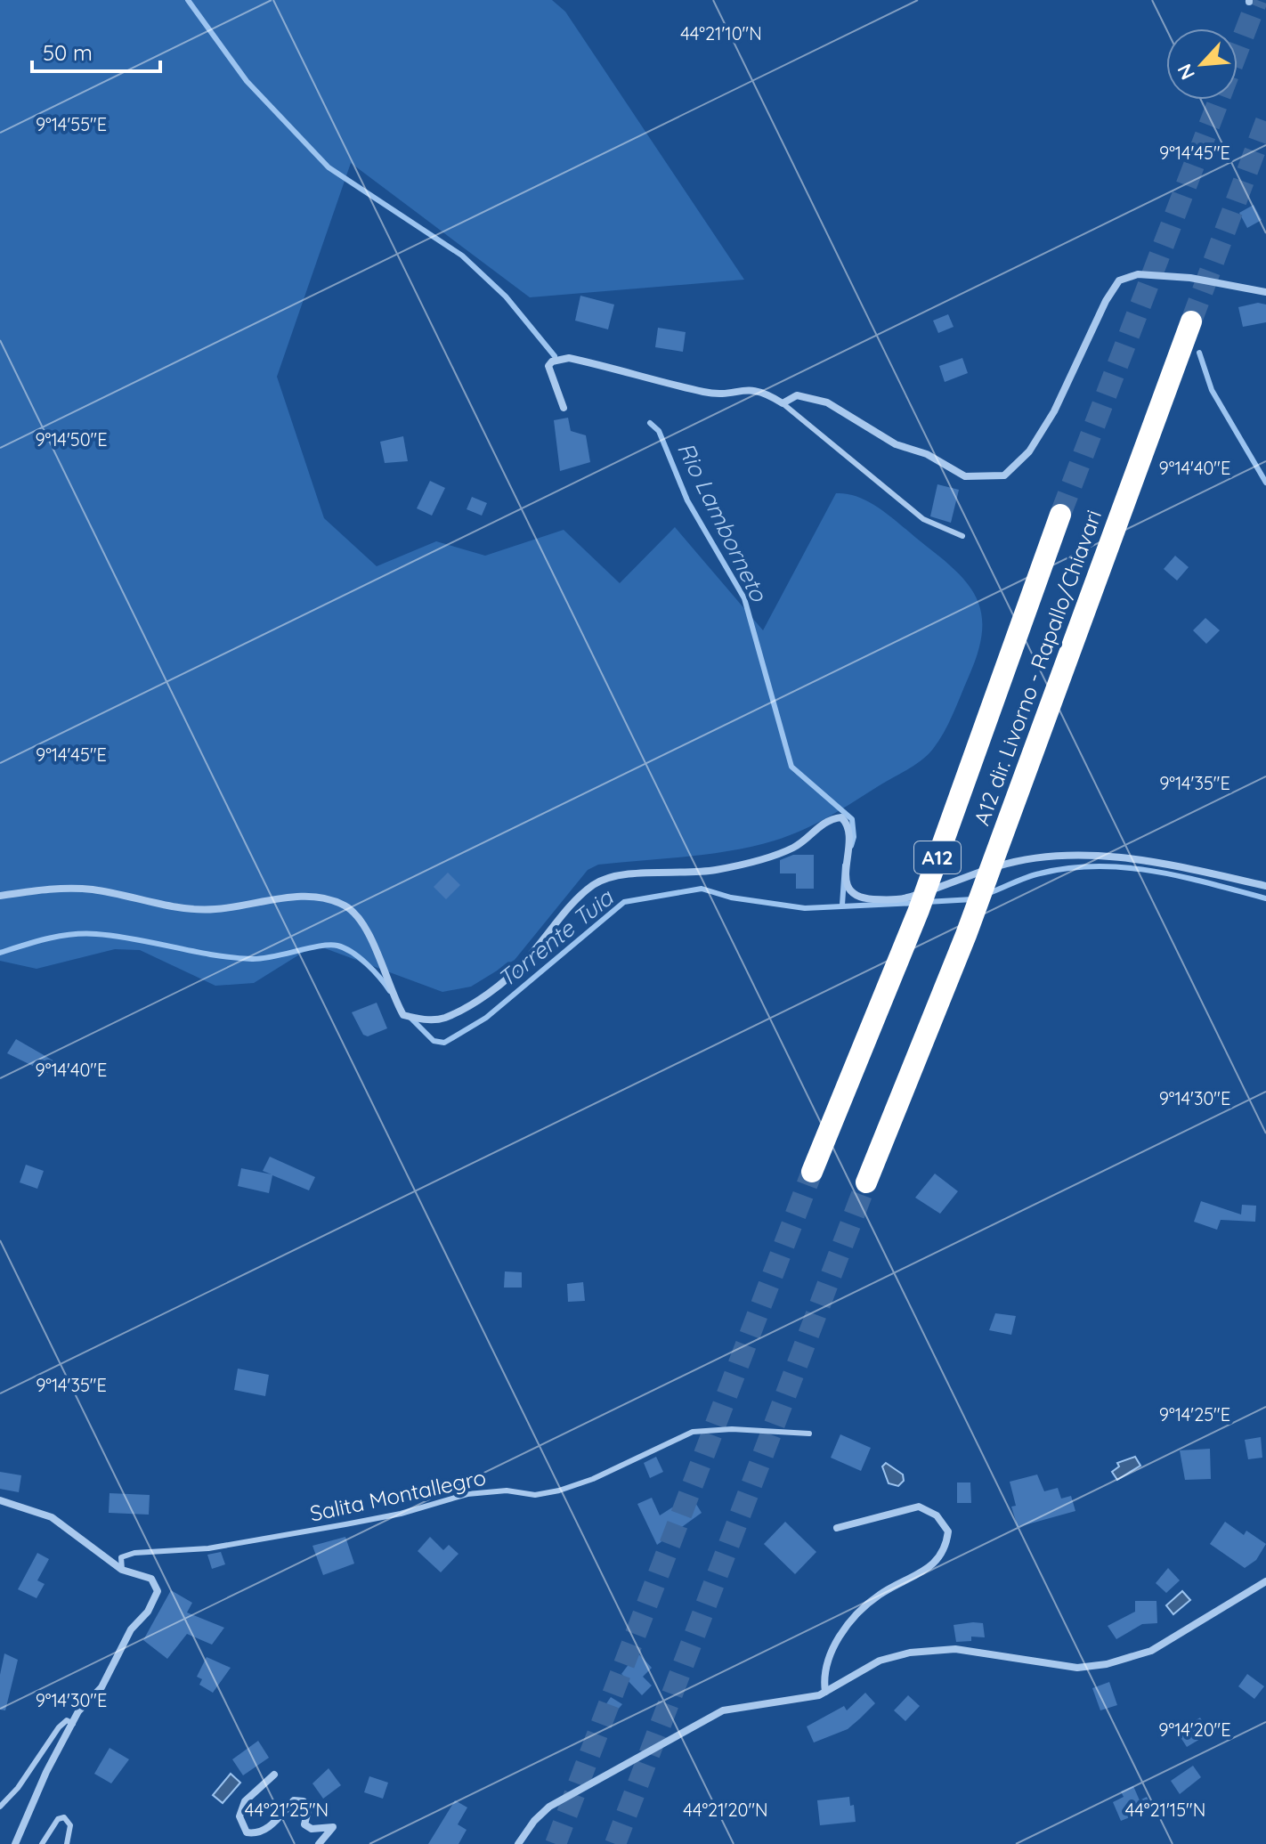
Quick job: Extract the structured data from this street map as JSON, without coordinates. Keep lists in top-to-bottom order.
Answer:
{
  "streets": {
    "highway": ["A12 dir. Livorno - Rapallo/Chiavari", "A12"],
    "lane": ["Salita Montallegro"]
  },
  "water": ["Rio Lamborneto", "Torrente Tuia"],
  "scale_bar": "50 m",
  "north": "bottom left",
  "coordinates": [
    "44°21'10\"N",
    "9°14'55\"E",
    "9°14'45\"E",
    "9°14'50\"E",
    "9°14'40\"E",
    "9°14'35\"E",
    "9°14'30\"E",
    "9°14'25\"E",
    "9°14'20\"E",
    "44°21'25\"N",
    "44°21'20\"N",
    "44°21'15\"N"
  ]
}
